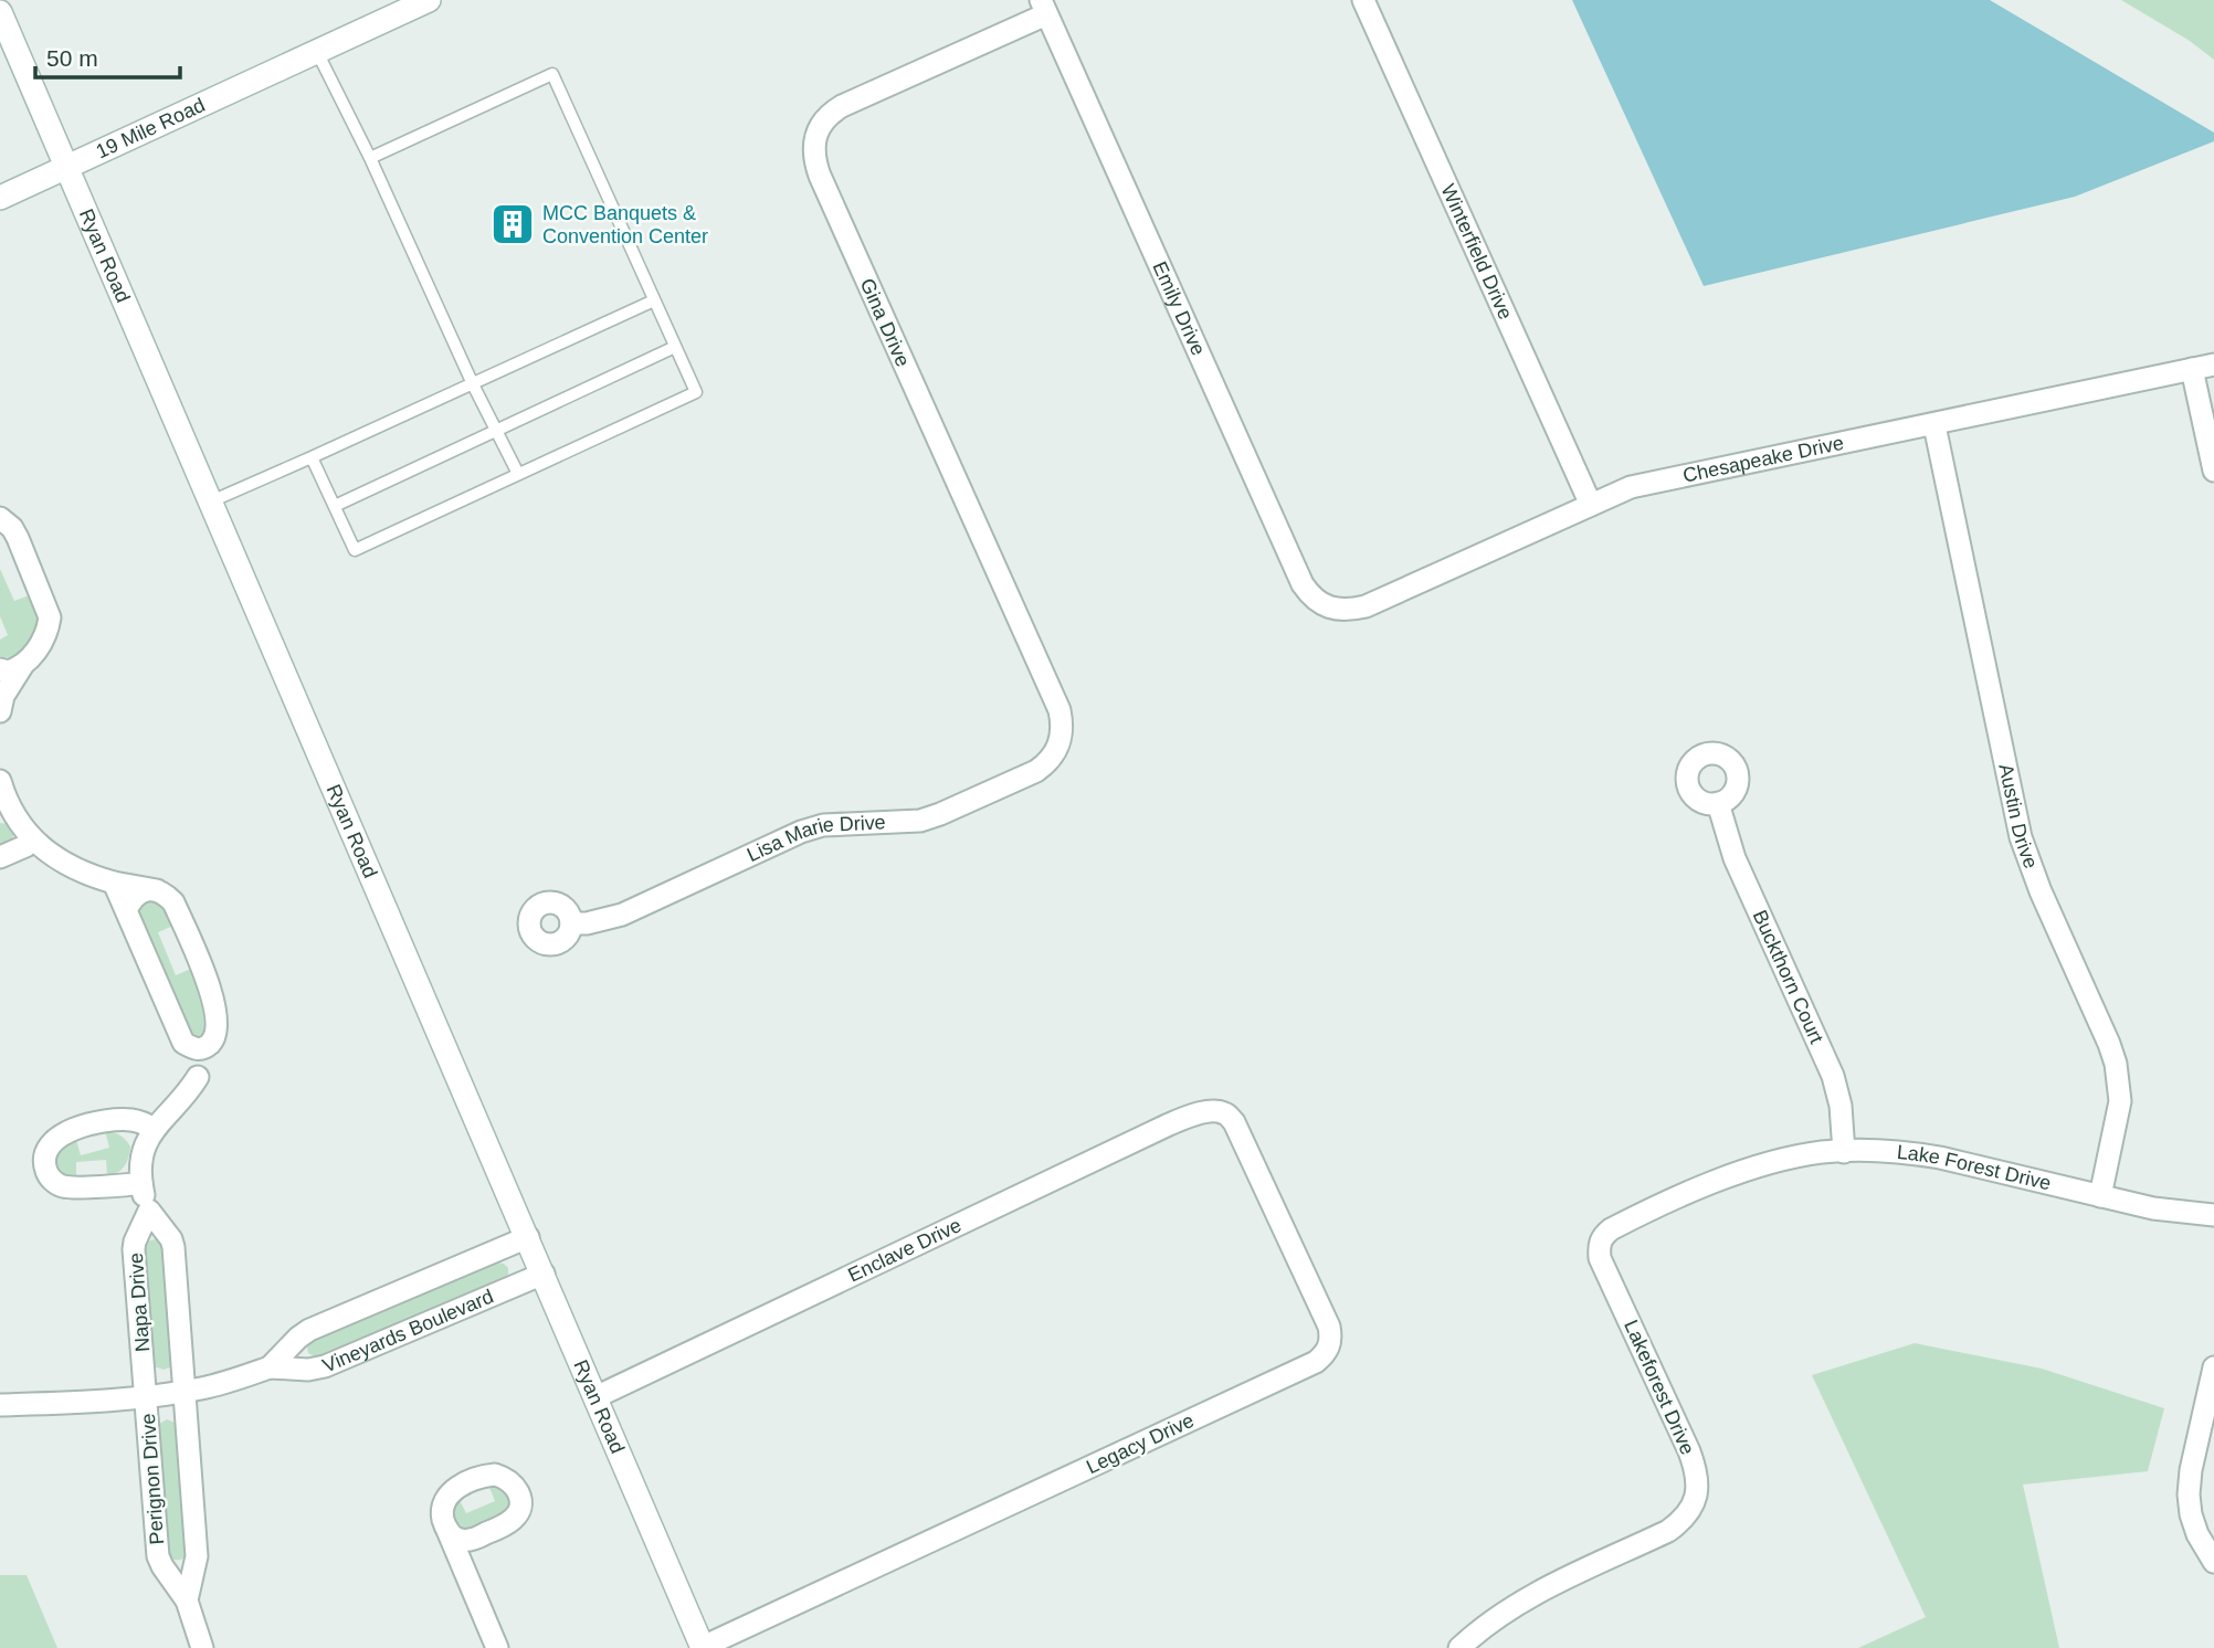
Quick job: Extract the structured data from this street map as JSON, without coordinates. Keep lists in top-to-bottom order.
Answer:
{
  "streets": {
    "main road": ["19 Mile Road", "Ryan Road"],
    "street": [
      "Winterfield Drive",
      "Emily Drive",
      "Gina Drive",
      "Chesapeake Drive",
      "Austin Drive",
      "Lisa Marie Drive",
      "Buckthorn Court",
      "Lake Forest Drive",
      "Enclave Drive",
      "Napa Drive",
      "Vineyards Boulevard",
      "Lakeforest Drive",
      "Legacy Drive",
      "Perignon Drive"
    ]
  },
  "crossings": [
    ["19 Mile Road", "Ryan Road"],
    ["Winterfield Drive", "Chesapeake Drive"],
    ["Ryan Road", "Enclave Drive"],
    ["Ryan Road", "Vineyards Boulevard"],
    ["Ryan Road", "Legacy Drive"],
    ["Emily Drive", "Gina Drive"],
    ["Emily Drive", "Chesapeake Drive"],
    ["Gina Drive", "Lisa Marie Drive"],
    ["Chesapeake Drive", "Austin Drive"],
    ["Austin Drive", "Lake Forest Drive"],
    ["Buckthorn Court", "Lake Forest Drive"],
    ["Lake Forest Drive", "Lakeforest Drive"],
    ["Enclave Drive", "Legacy Drive"],
    ["Napa Drive", "Vineyards Boulevard"],
    ["Napa Drive", "Perignon Drive"],
    ["Vineyards Boulevard", "Perignon Drive"]
  ],
  "places": {
    "building": ["MCC Banquets & Convention Center"]
  },
  "scale_bar": "50 m"
}
